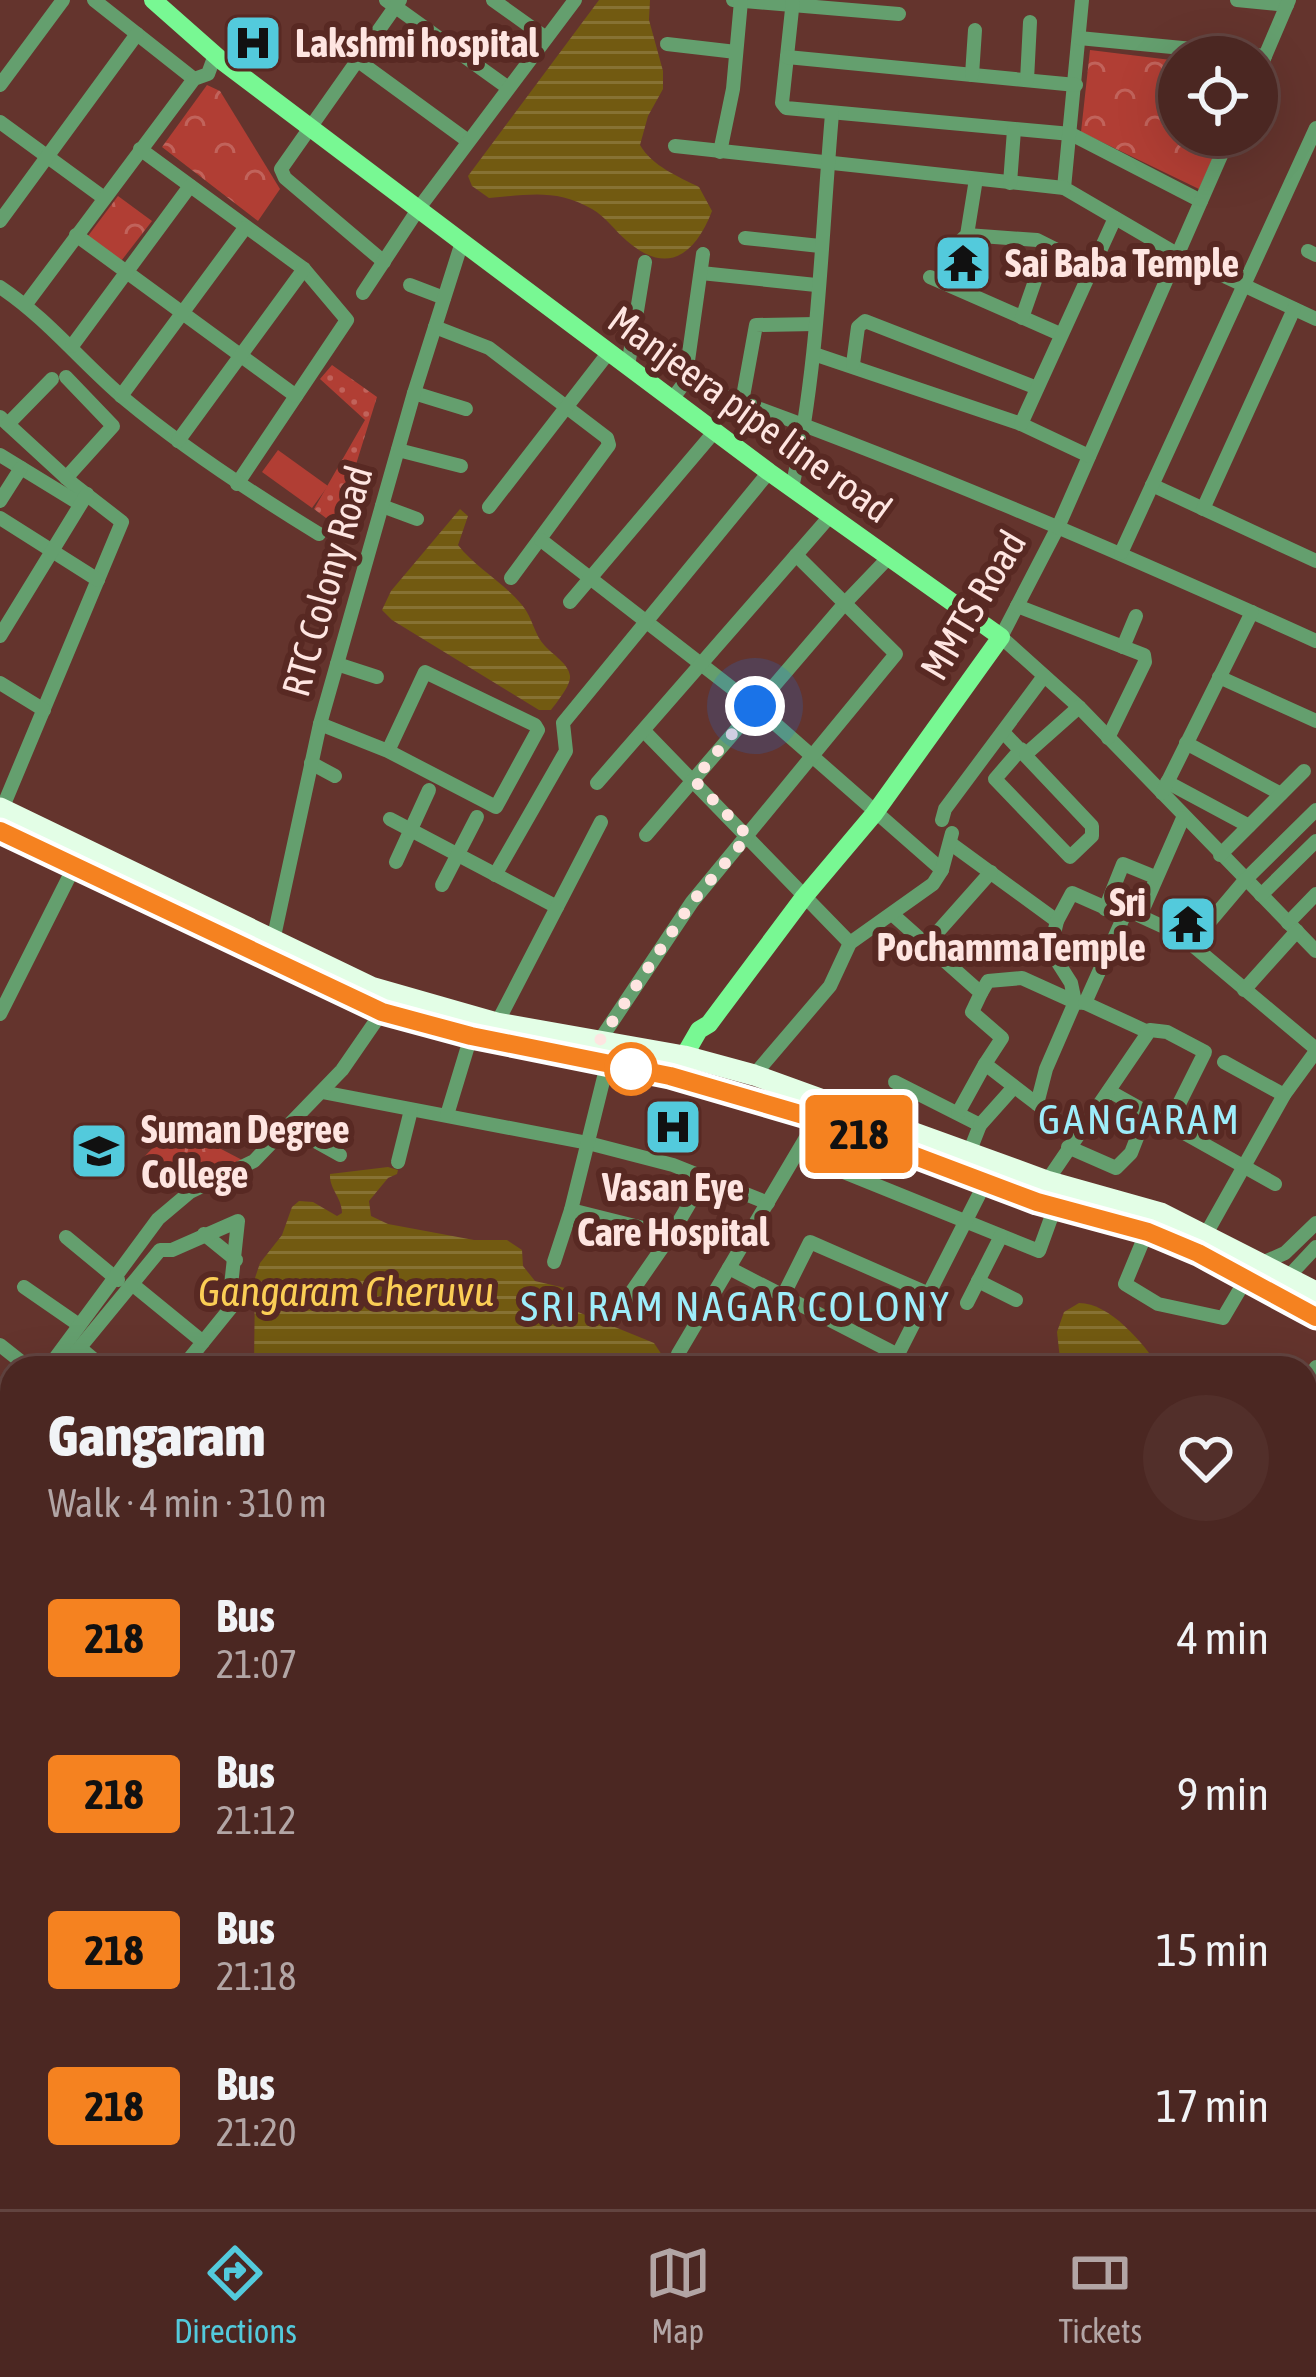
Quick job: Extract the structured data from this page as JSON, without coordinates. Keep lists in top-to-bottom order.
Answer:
{
  "streets": {
    "main road": ["Manjeera pipe line road", "MMTS Road"],
    "street": ["RTC Colony Road"]
  },
  "crossings": [
    ["Manjeera pipe line road", "RTC Colony Road"],
    ["Manjeera pipe line road", "MMTS Road"]
  ],
  "districts": ["GANGARAM", "SRI RAM NAGAR COLONY"],
  "water": ["Gangaram Cheruvu"],
  "places": {
    "hospital": ["Lakshmi hospital", "Vasan Eye Care Hospital"],
    "temple": ["Sai Baba Temple", "Sri PochammaTemple"],
    "school or university": ["Suman Degree College"]
  },
  "lines": ["bus line 218"],
  "page": {
    "on_map": "218",
    "heading": ["Gangaram", "Walk · 4 min · 310 m"],
    "list": [
      {
        "mark": "218",
        "name": "Bus",
        "note": "21:07",
        "value": "4 min"
      },
      {
        "mark": "218",
        "name": "Bus",
        "note": "21:12",
        "value": "9 min"
      },
      {
        "mark": "218",
        "name": "Bus",
        "note": "21:18",
        "value": "15 min"
      },
      {
        "mark": "218",
        "name": "Bus",
        "note": "21:20",
        "value": "17 min"
      }
    ],
    "tabs": ["Directions", "Map", "Tickets"]
  }
}
